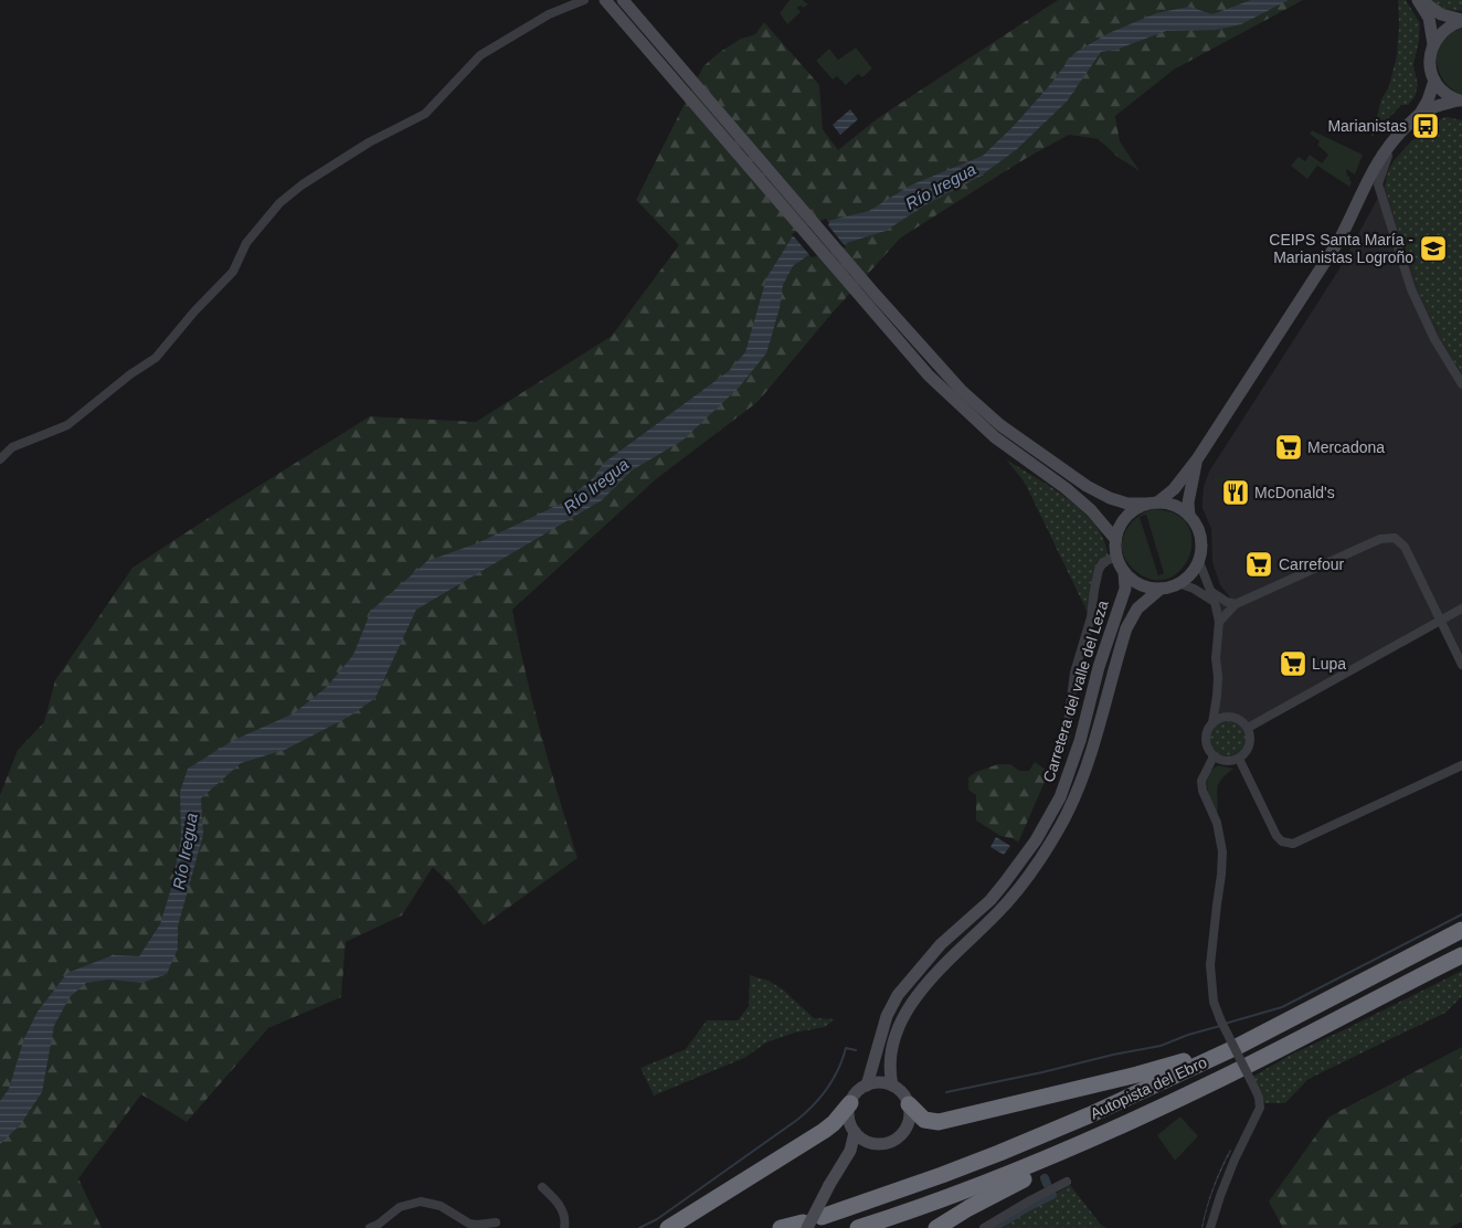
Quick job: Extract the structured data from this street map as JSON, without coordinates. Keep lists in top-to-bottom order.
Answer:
{
  "streets": {
    "highway": ["Autopista del Ebro"],
    "main road": ["Carretera del valle del Leza"]
  },
  "water": ["Río Iregua"],
  "places": {
    "bus stop": ["Marianistas"],
    "school or university": ["CEIPS Santa María - Marianistas Logroño"],
    "supermarket": ["Mercadona", "Carrefour", "Lupa"],
    "restaurant": ["McDonald's"]
  }
}
